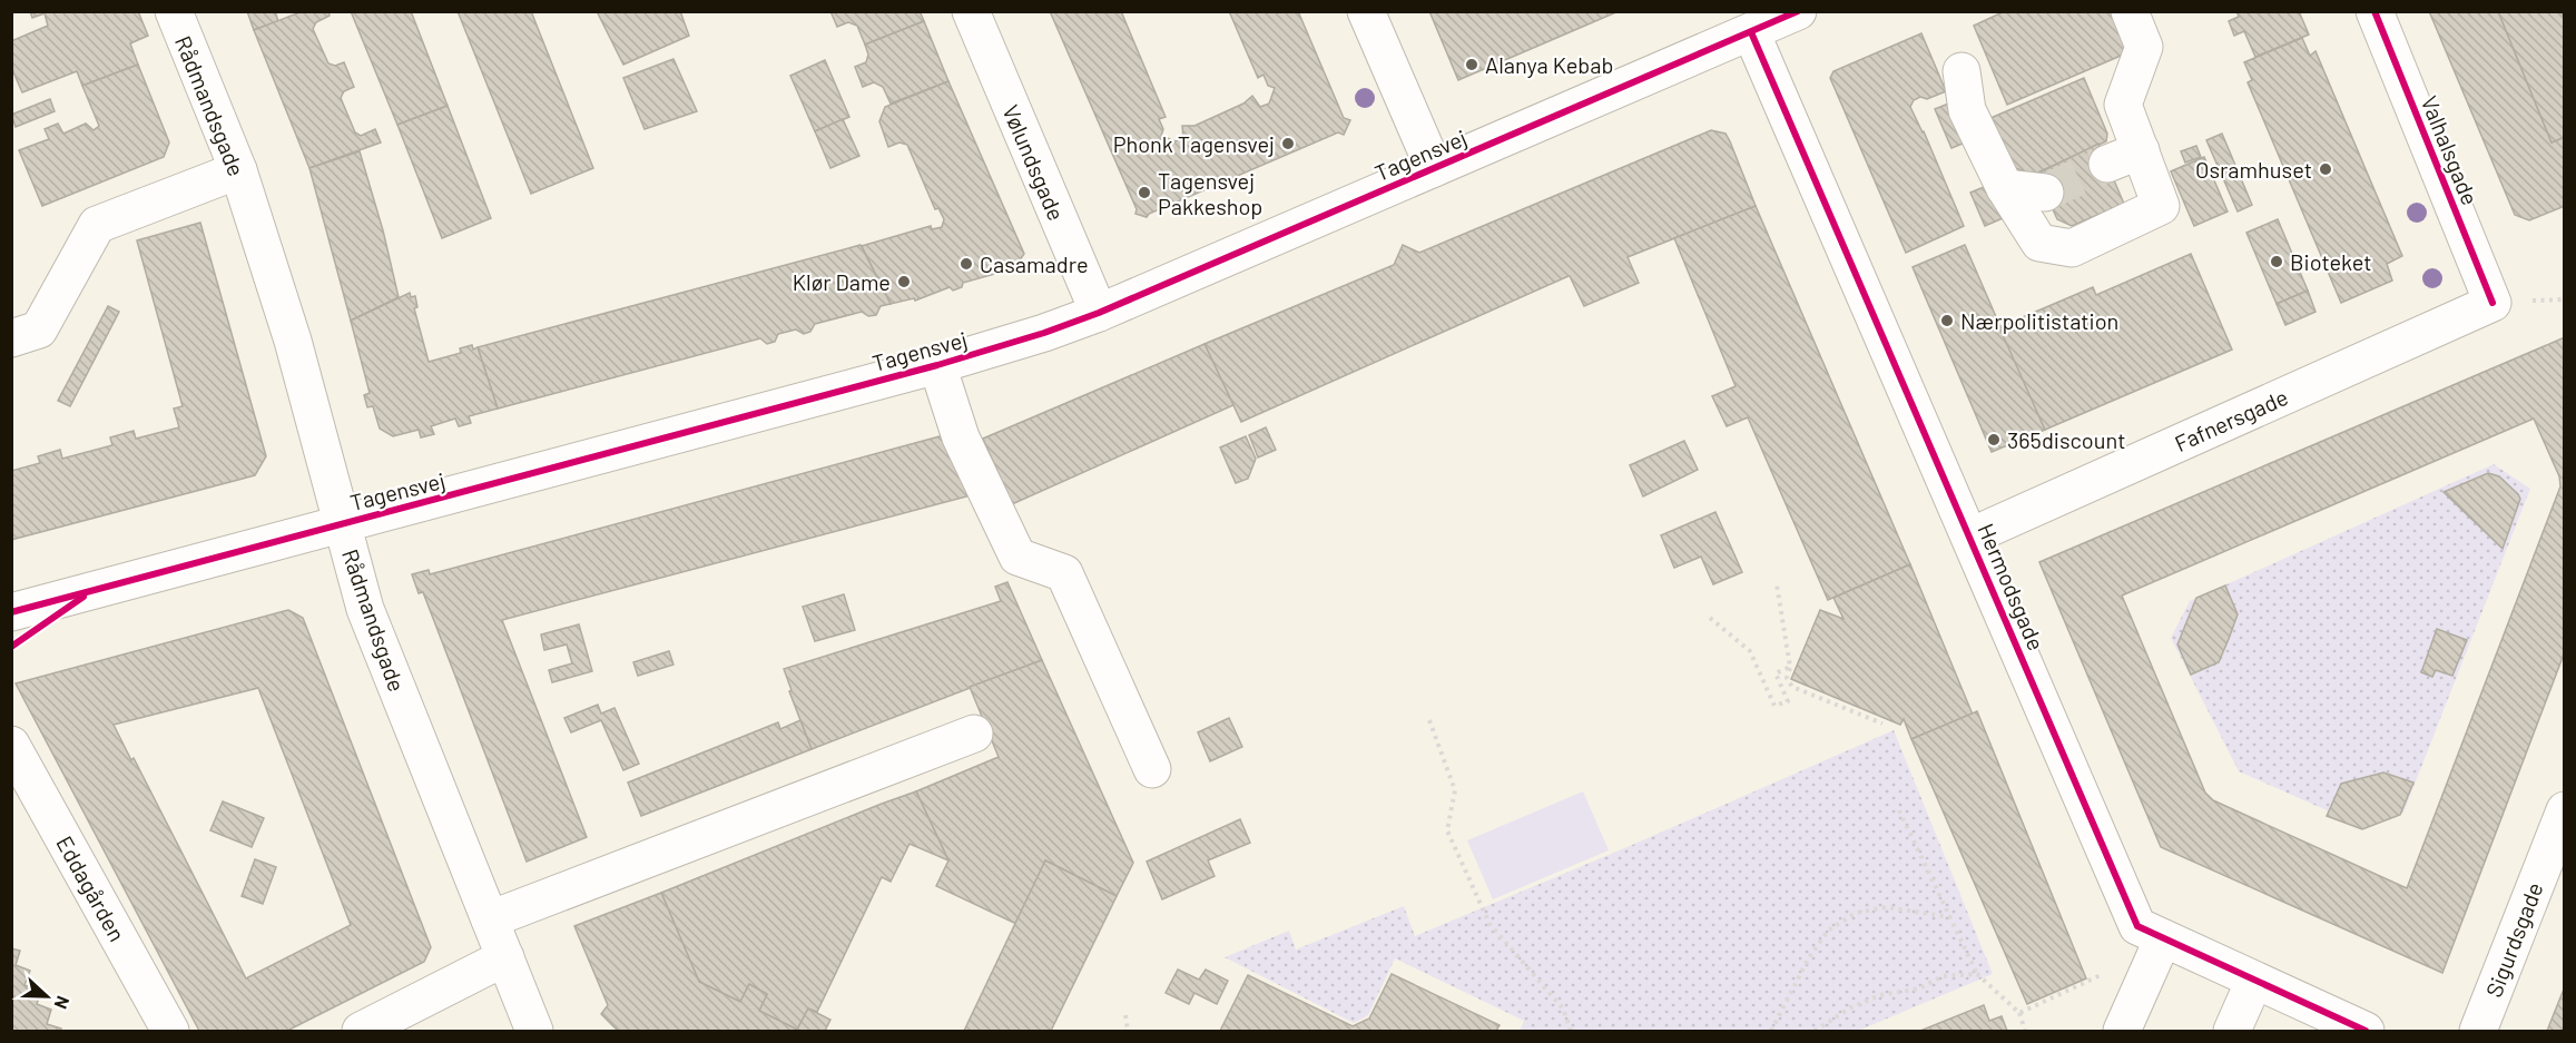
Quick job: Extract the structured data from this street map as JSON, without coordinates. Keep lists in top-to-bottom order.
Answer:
{
  "streets": {
    "street": [
      "Rådmandsgade",
      "Valhalsgade",
      "Tagensvej",
      "Vølundsgade",
      "Fafnersgade",
      "Hermodsgade",
      "Eddagården",
      "Sigurdsgade"
    ]
  },
  "crossings": [
    ["Rådmandsgade", "Tagensvej"],
    ["Valhalsgade", "Fafnersgade"],
    ["Tagensvej", "Vølundsgade"],
    ["Tagensvej", "Hermodsgade"],
    ["Fafnersgade", "Hermodsgade"]
  ],
  "places": [
    "Alanya Kebab",
    "Phonk Tagensvej",
    "Osramhuset",
    "Tagensvej Pakkeshop",
    "Bioteket",
    "Casamadre",
    "Klør Dame",
    "Nærpolitistation",
    "365discount"
  ],
  "north": "right"
}
